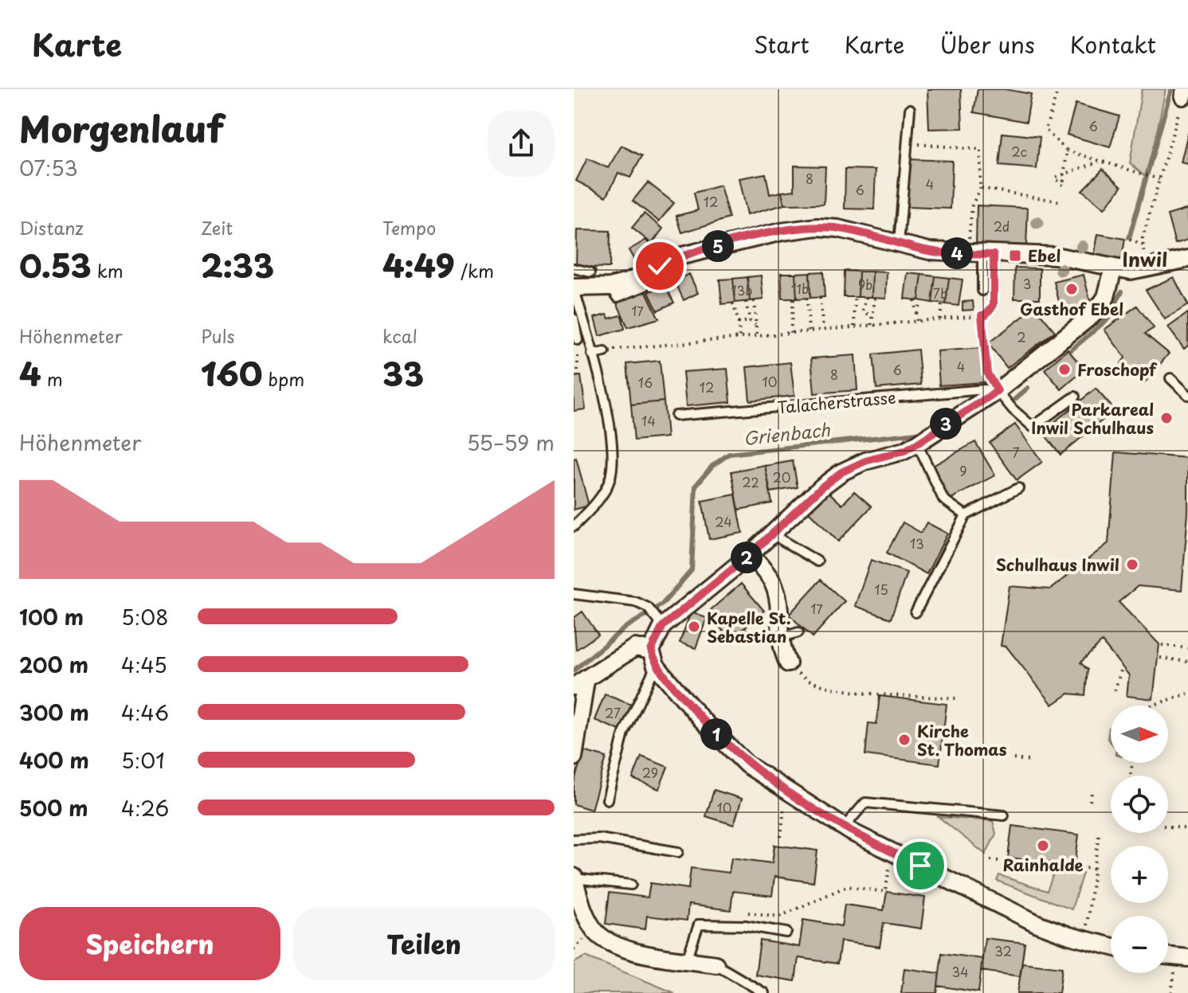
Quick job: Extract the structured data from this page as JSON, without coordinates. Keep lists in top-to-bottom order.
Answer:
{
  "streets": {
    "lane": ["Talacherstrasse"]
  },
  "districts": ["Inwil"],
  "water": ["Grienbach"],
  "places": {
    "transit": ["Ebel"],
    "other": [
      "Gasthof Ebel",
      "Froschopf",
      "Parkareal Inwil Schulhaus",
      "Schulhaus Inwil",
      "Kapelle St. Sebastian",
      "Kirche St. Thomas",
      "Rainhalde"
    ]
  },
  "house_numbers": [
    "6",
    "2c",
    "8",
    "4",
    "6",
    "12",
    "2d",
    "3",
    "9b",
    "11b",
    "13b",
    "7b",
    "17",
    "2",
    "4",
    "6",
    "8",
    "10",
    "16",
    "12",
    "14",
    "7",
    "9",
    "20",
    "22",
    "24",
    "13",
    "15",
    "17",
    "27",
    "29",
    "10",
    "32",
    "34"
  ],
  "north": "right",
  "page": {
    "header": "Karte",
    "nav": [
      "Start",
      "Karte",
      "Über uns",
      "Kontakt"
    ],
    "heading": ["Morgenlauf", "07:53"],
    "stats": [
      ["Distanz", "0.53 km"],
      ["Zeit", "2:33"],
      ["Tempo", "4:49 /km"],
      ["Höhenmeter", "4 m"],
      ["Puls", "160 bpm"],
      ["kcal", "33"]
    ],
    "pins": [
      "5",
      "4",
      "3",
      "2",
      "1"
    ],
    "chart": ["Höhenmeter", "55–59 m"],
    "list": [
      {
        "name": "100 m",
        "note": "5:08"
      },
      {
        "name": "200 m",
        "note": "4:45"
      },
      {
        "name": "300 m",
        "note": "4:46"
      },
      {
        "name": "400 m",
        "note": "5:01"
      },
      {
        "name": "500 m",
        "note": "4:26"
      }
    ],
    "map_buttons": ["+", "−"],
    "buttons": ["Speichern", "Teilen"]
  }
}
